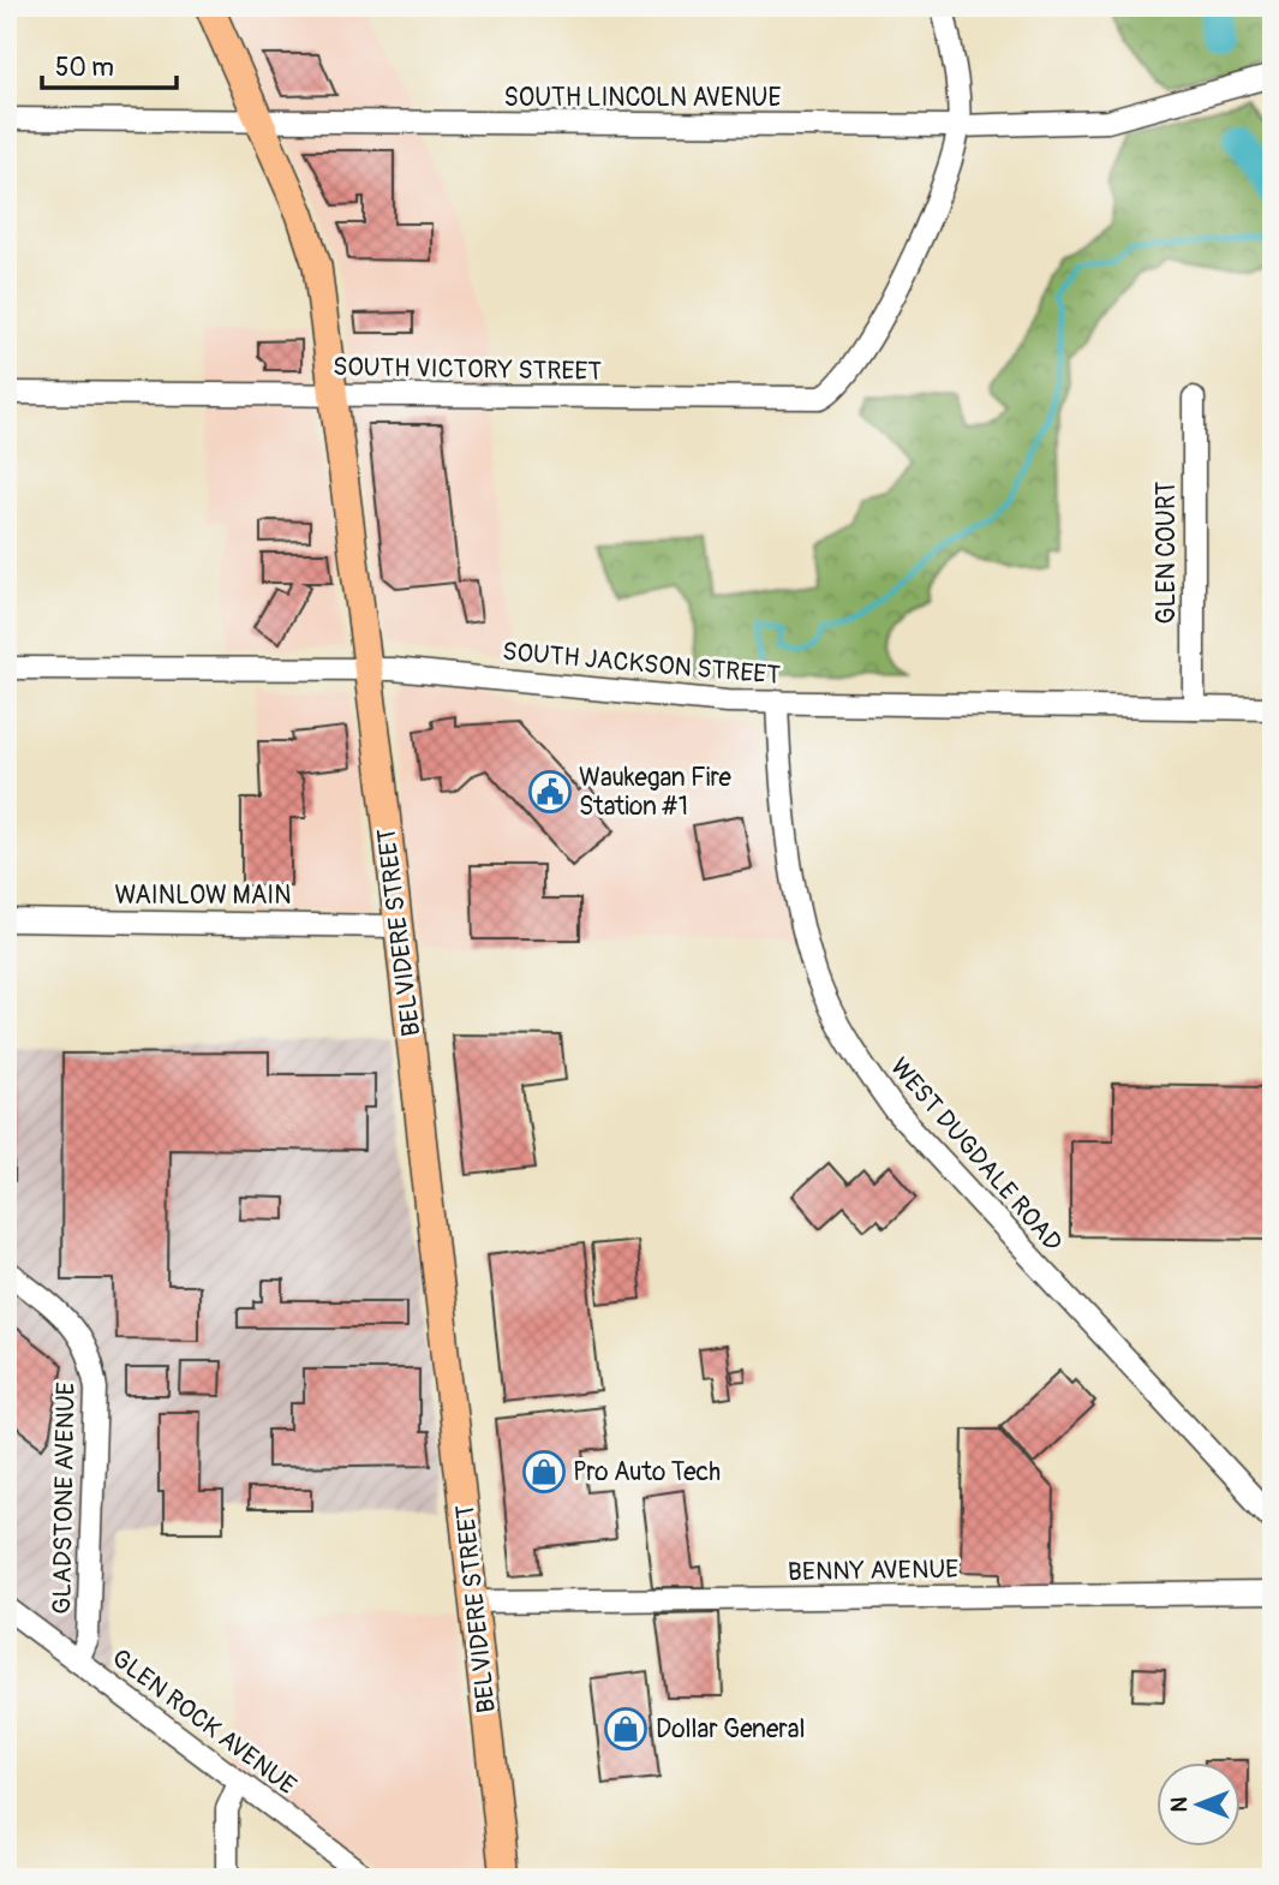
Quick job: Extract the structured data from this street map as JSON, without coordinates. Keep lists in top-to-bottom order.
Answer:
{
  "streets": {
    "main road": ["BELVIDERE STREET"],
    "street": [
      "SOUTH LINCOLN AVENUE",
      "SOUTH VICTORY STREET",
      "GLEN COURT",
      "SOUTH JACKSON STREET",
      "WAINLOW MAIN",
      "WEST DUGDALE ROAD",
      "GLADSTONE AVENUE",
      "BENNY AVENUE",
      "GLEN ROCK AVENUE"
    ]
  },
  "crossings": [
    ["SOUTH LINCOLN AVENUE", "SOUTH VICTORY STREET"],
    ["SOUTH LINCOLN AVENUE", "BELVIDERE STREET"],
    ["SOUTH VICTORY STREET", "BELVIDERE STREET"],
    ["GLEN COURT", "SOUTH JACKSON STREET"],
    ["SOUTH JACKSON STREET", "BELVIDERE STREET"],
    ["SOUTH JACKSON STREET", "WEST DUGDALE ROAD"],
    ["WAINLOW MAIN", "BELVIDERE STREET"],
    ["BELVIDERE STREET", "BENNY AVENUE"],
    ["GLADSTONE AVENUE", "GLEN ROCK AVENUE"]
  ],
  "places": {
    "public building": ["Waukegan Fire Station #1"],
    "shop": ["Pro Auto Tech", "Dollar General"]
  },
  "scale_bar": "50 m",
  "north": "left"
}
